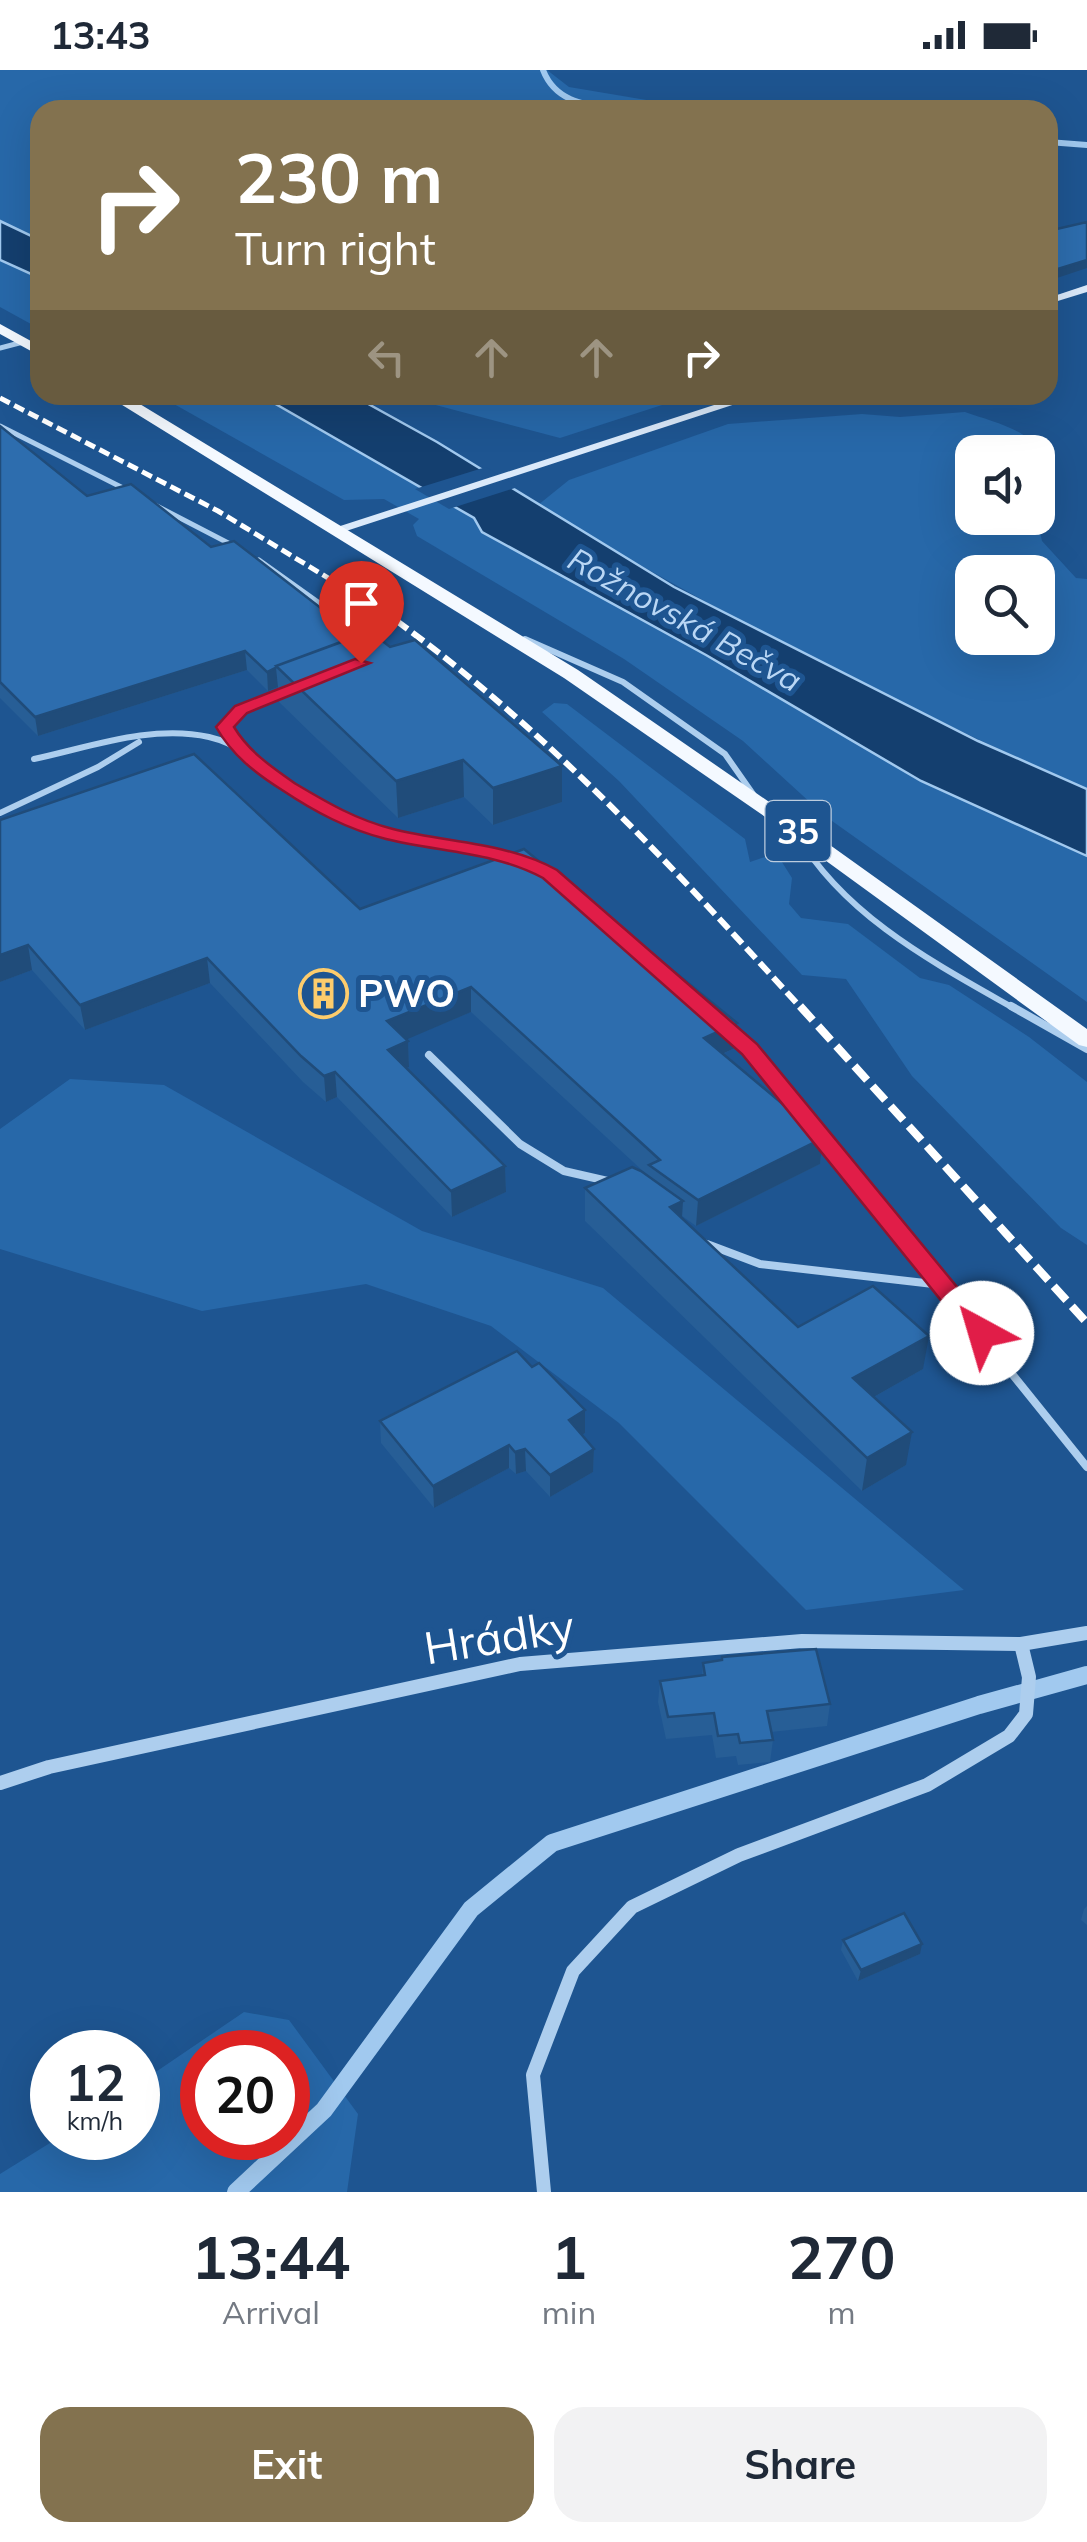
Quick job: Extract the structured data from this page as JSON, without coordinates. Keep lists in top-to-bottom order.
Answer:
{
  "streets": {
    "main road": ["35"],
    "street": ["Hrádky"]
  },
  "water": ["Rožnovská Bečva"],
  "places": {
    "building": ["PWO"]
  },
  "page": {
    "status": "13:43",
    "turn": ["230 m", "Turn right"],
    "speed": "12 km/h",
    "limit": "20",
    "eta": [
      "13:44",
      "Arrival",
      "1",
      "min",
      "270",
      "m"
    ],
    "buttons": ["Exit", "Share"]
  }
}
